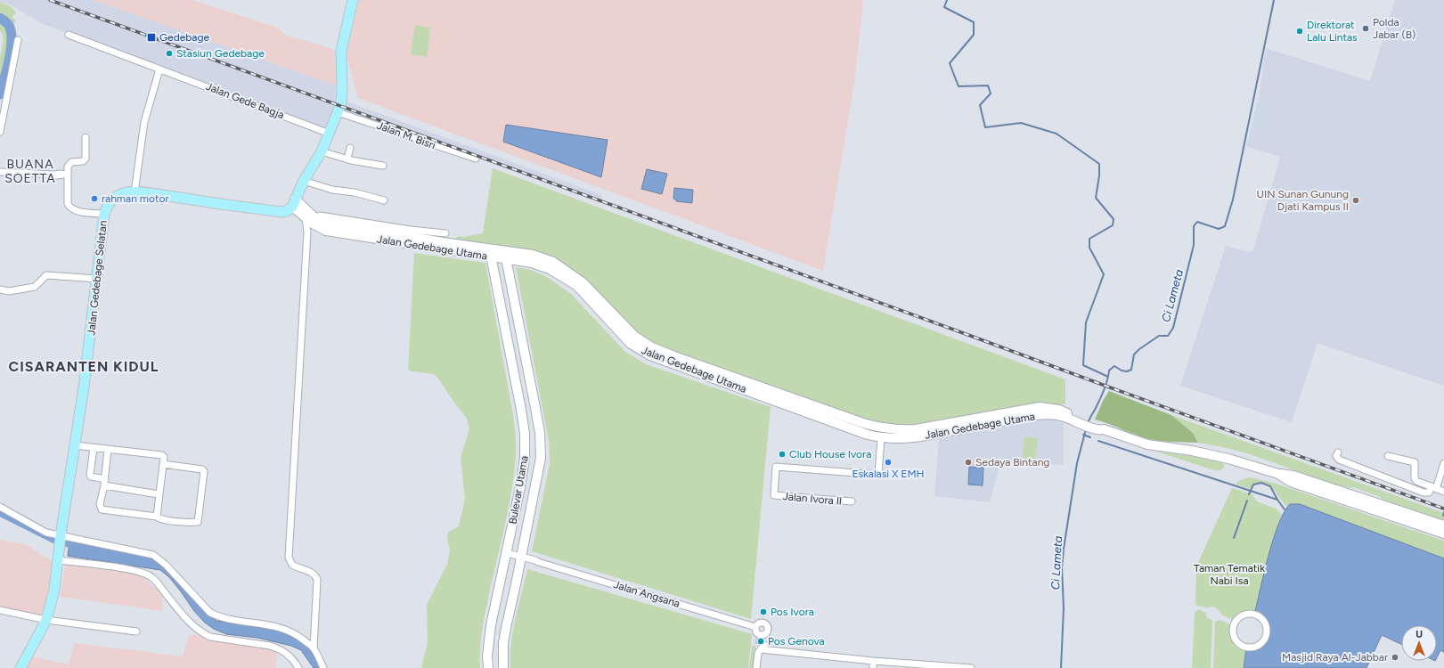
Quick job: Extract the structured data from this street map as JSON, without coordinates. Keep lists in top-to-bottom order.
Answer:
{
  "streets": {
    "main road": ["Jalan Gedebage Selatan"],
    "street": [
      "Jalan Gede Bagja",
      "Jalan M. Bisri",
      "Jalan Gedebage Utama",
      "Bulevar Utama",
      "Jalan Ivora II",
      "Jalan Angsana"
    ]
  },
  "crossings": [
    ["Jalan Gedebage Utama", "Jalan Gedebage Selatan"],
    ["Jalan Gedebage Utama", "Bulevar Utama"],
    ["Jalan Gedebage Utama", "Jalan Ivora II"],
    ["Bulevar Utama", "Jalan Angsana"]
  ],
  "districts": ["BUANA SOETTA", "CISARANTEN KIDUL"],
  "water": ["Ci Lameta"],
  "parks": ["Taman Tematik Nabi Isa"],
  "places": {
    "other": [
      "Polda Jabar (B)",
      "Direktorat Lalu Lintas",
      "Stasiun Gedebage",
      "rahman motor",
      "UIN Sunan Gunung Djati Kampus II",
      "Club House Ivora",
      "Eskalasi X EMH",
      "Sedaya Bintang",
      "Pos Ivora",
      "Pos Genova",
      "Masjid Raya Al-Jabbar"
    ],
    "transit": ["Gedebage"]
  },
  "north": "top"
}
